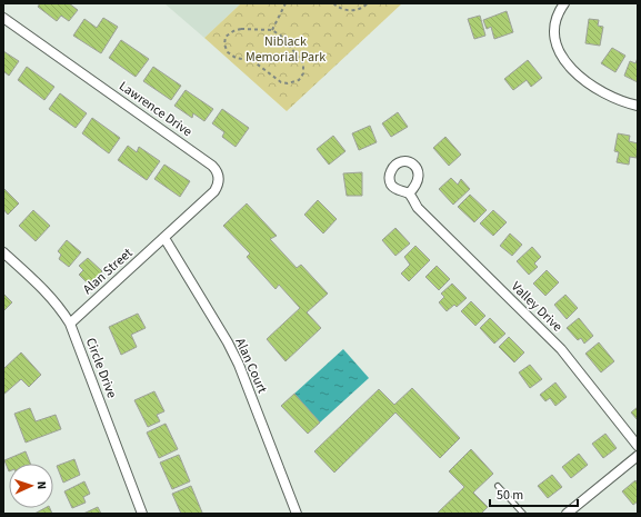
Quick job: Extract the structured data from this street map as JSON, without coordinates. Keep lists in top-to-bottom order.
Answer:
{
  "streets": {
    "street": [
      "Lawrence Drive",
      "Alan Street",
      "Valley Drive",
      "Alan Court",
      "Circle Drive"
    ]
  },
  "crossings": [
    ["Lawrence Drive", "Alan Street"],
    ["Lawrence Drive", "Alan Court"],
    ["Alan Street", "Alan Court"],
    ["Alan Street", "Circle Drive"]
  ],
  "parks": ["Niblack Memorial Park"],
  "scale_bar": "50 m",
  "north": "right"
}
